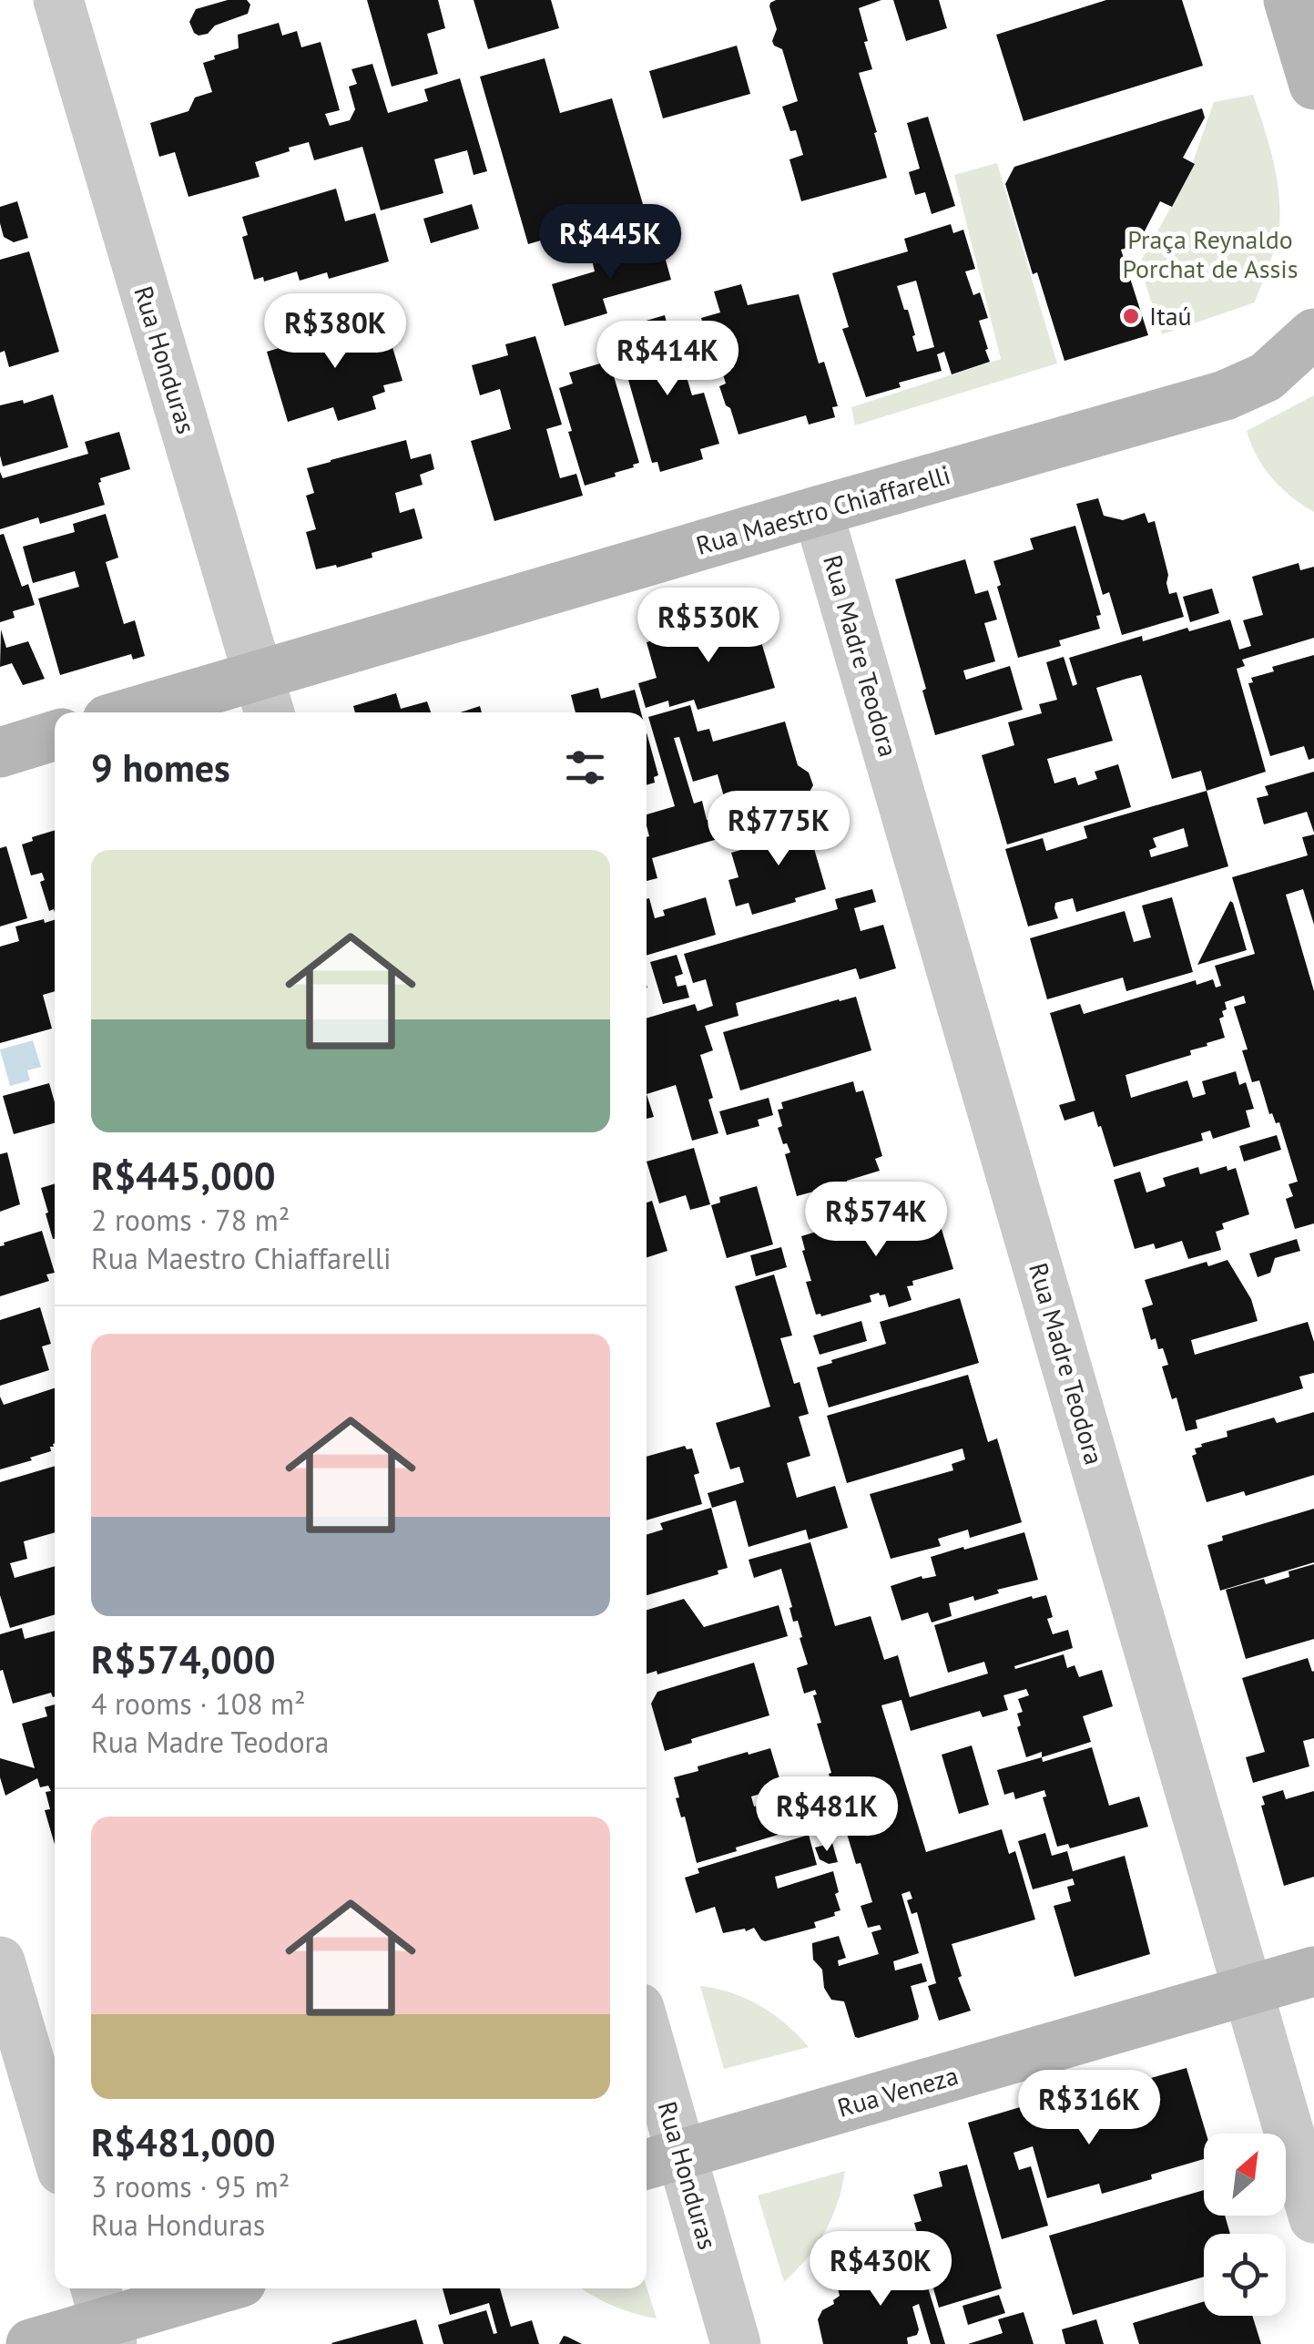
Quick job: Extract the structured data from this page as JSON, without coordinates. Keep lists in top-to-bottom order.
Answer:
{
  "streets": {
    "street": [
      "Rua Honduras",
      "Rua Maestro Chiaffarelli",
      "Rua Madre Teodora",
      "Rua Veneza"
    ]
  },
  "crossings": [
    ["Rua Honduras", "Rua Maestro Chiaffarelli"],
    ["Rua Honduras", "Rua Veneza"],
    ["Rua Maestro Chiaffarelli", "Rua Madre Teodora"],
    ["Rua Madre Teodora", "Rua Veneza"]
  ],
  "parks": ["Praça Reynaldo Porchat de Assis"],
  "places": ["Itaú"],
  "north": "top right",
  "page": {
    "price": [
      "R$445K",
      "R$380K",
      "R$414K",
      "R$530K",
      "R$775K",
      "R$574K",
      "R$481K",
      "R$316K",
      "R$430K"
    ],
    "heading": "9 homes",
    "list": [
      {
        "name": "R$445,000",
        "note": "2 rooms · 78 m² · Rua Maestro Chiaffarelli"
      },
      {
        "name": "R$574,000",
        "note": "4 rooms · 108 m² · Rua Madre Teodora"
      },
      {
        "name": "R$481,000",
        "note": "3 rooms · 95 m² · Rua Honduras"
      }
    ]
  }
}
